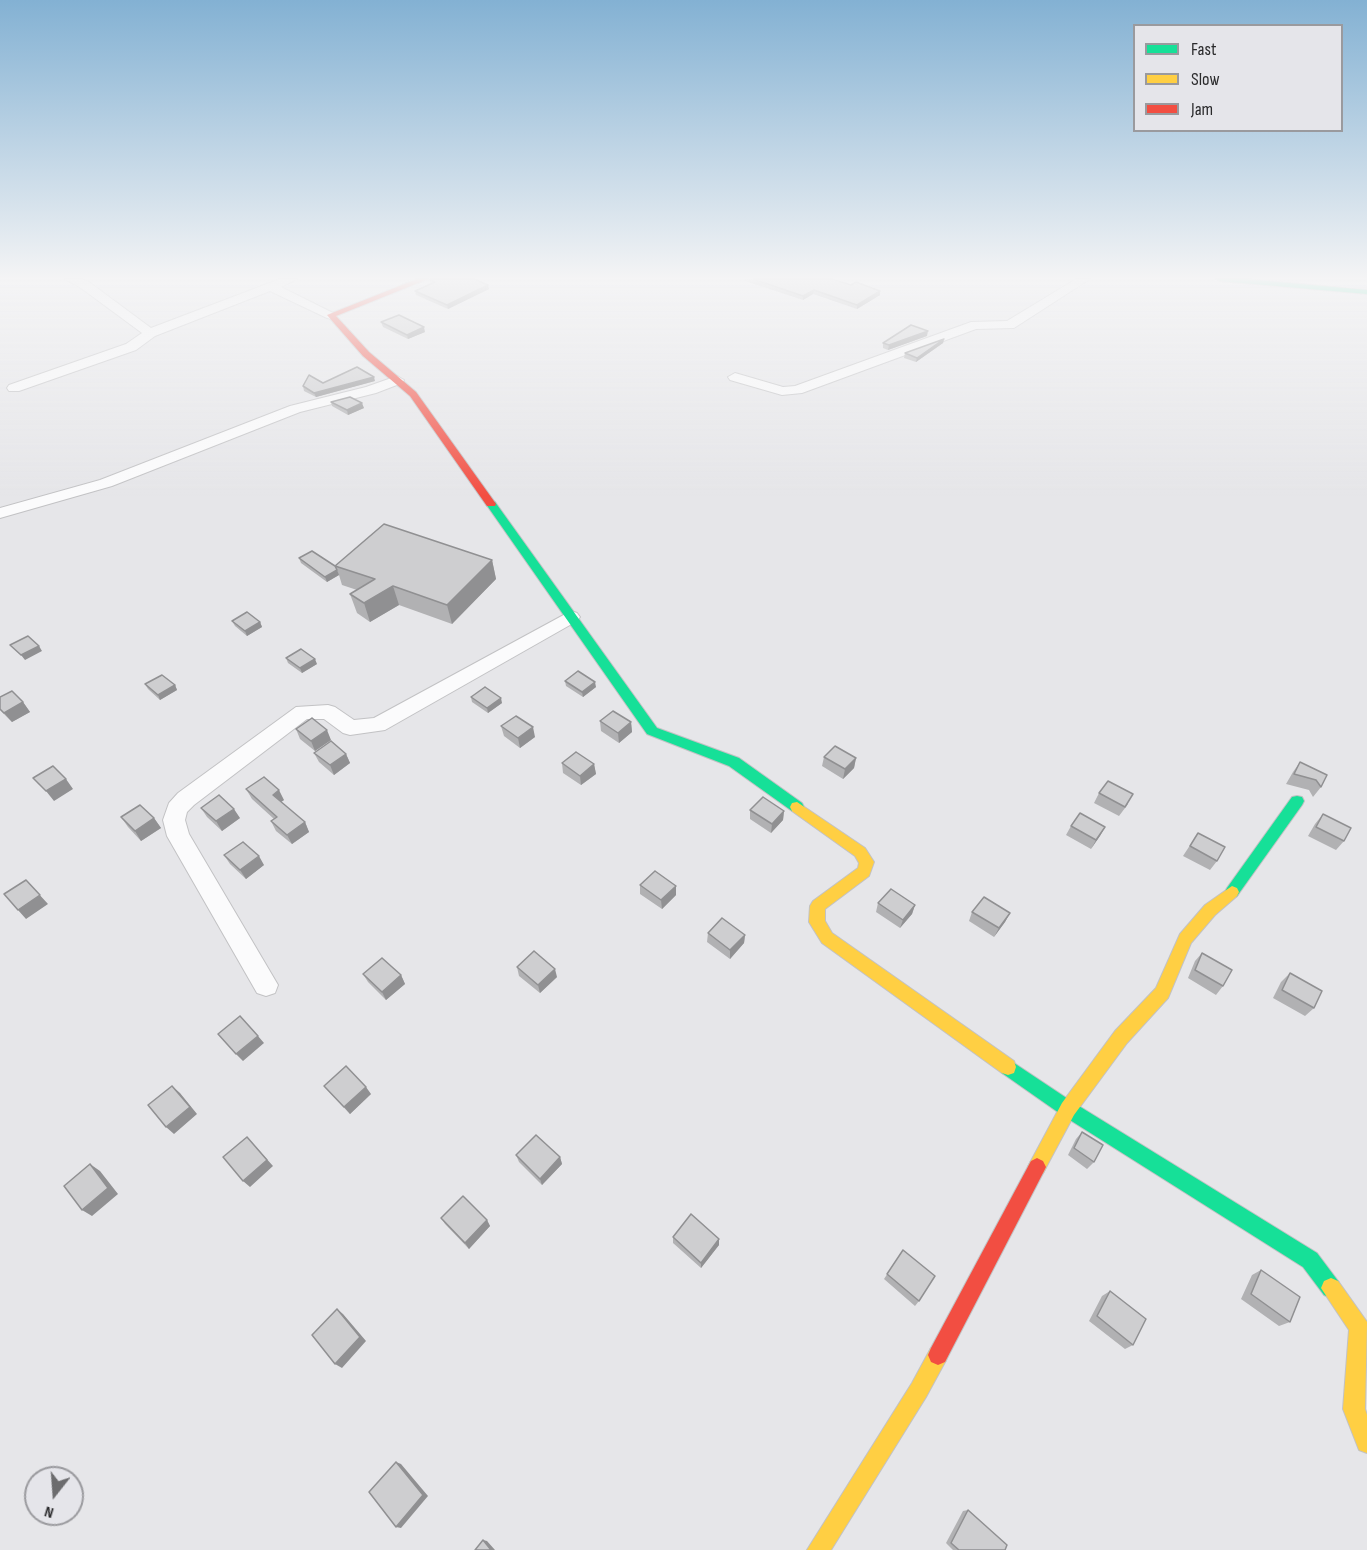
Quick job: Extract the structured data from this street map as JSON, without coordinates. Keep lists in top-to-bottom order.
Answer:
{
  "legend": ["Fast", "Slow", "Jam"],
  "north": "bottom"
}
